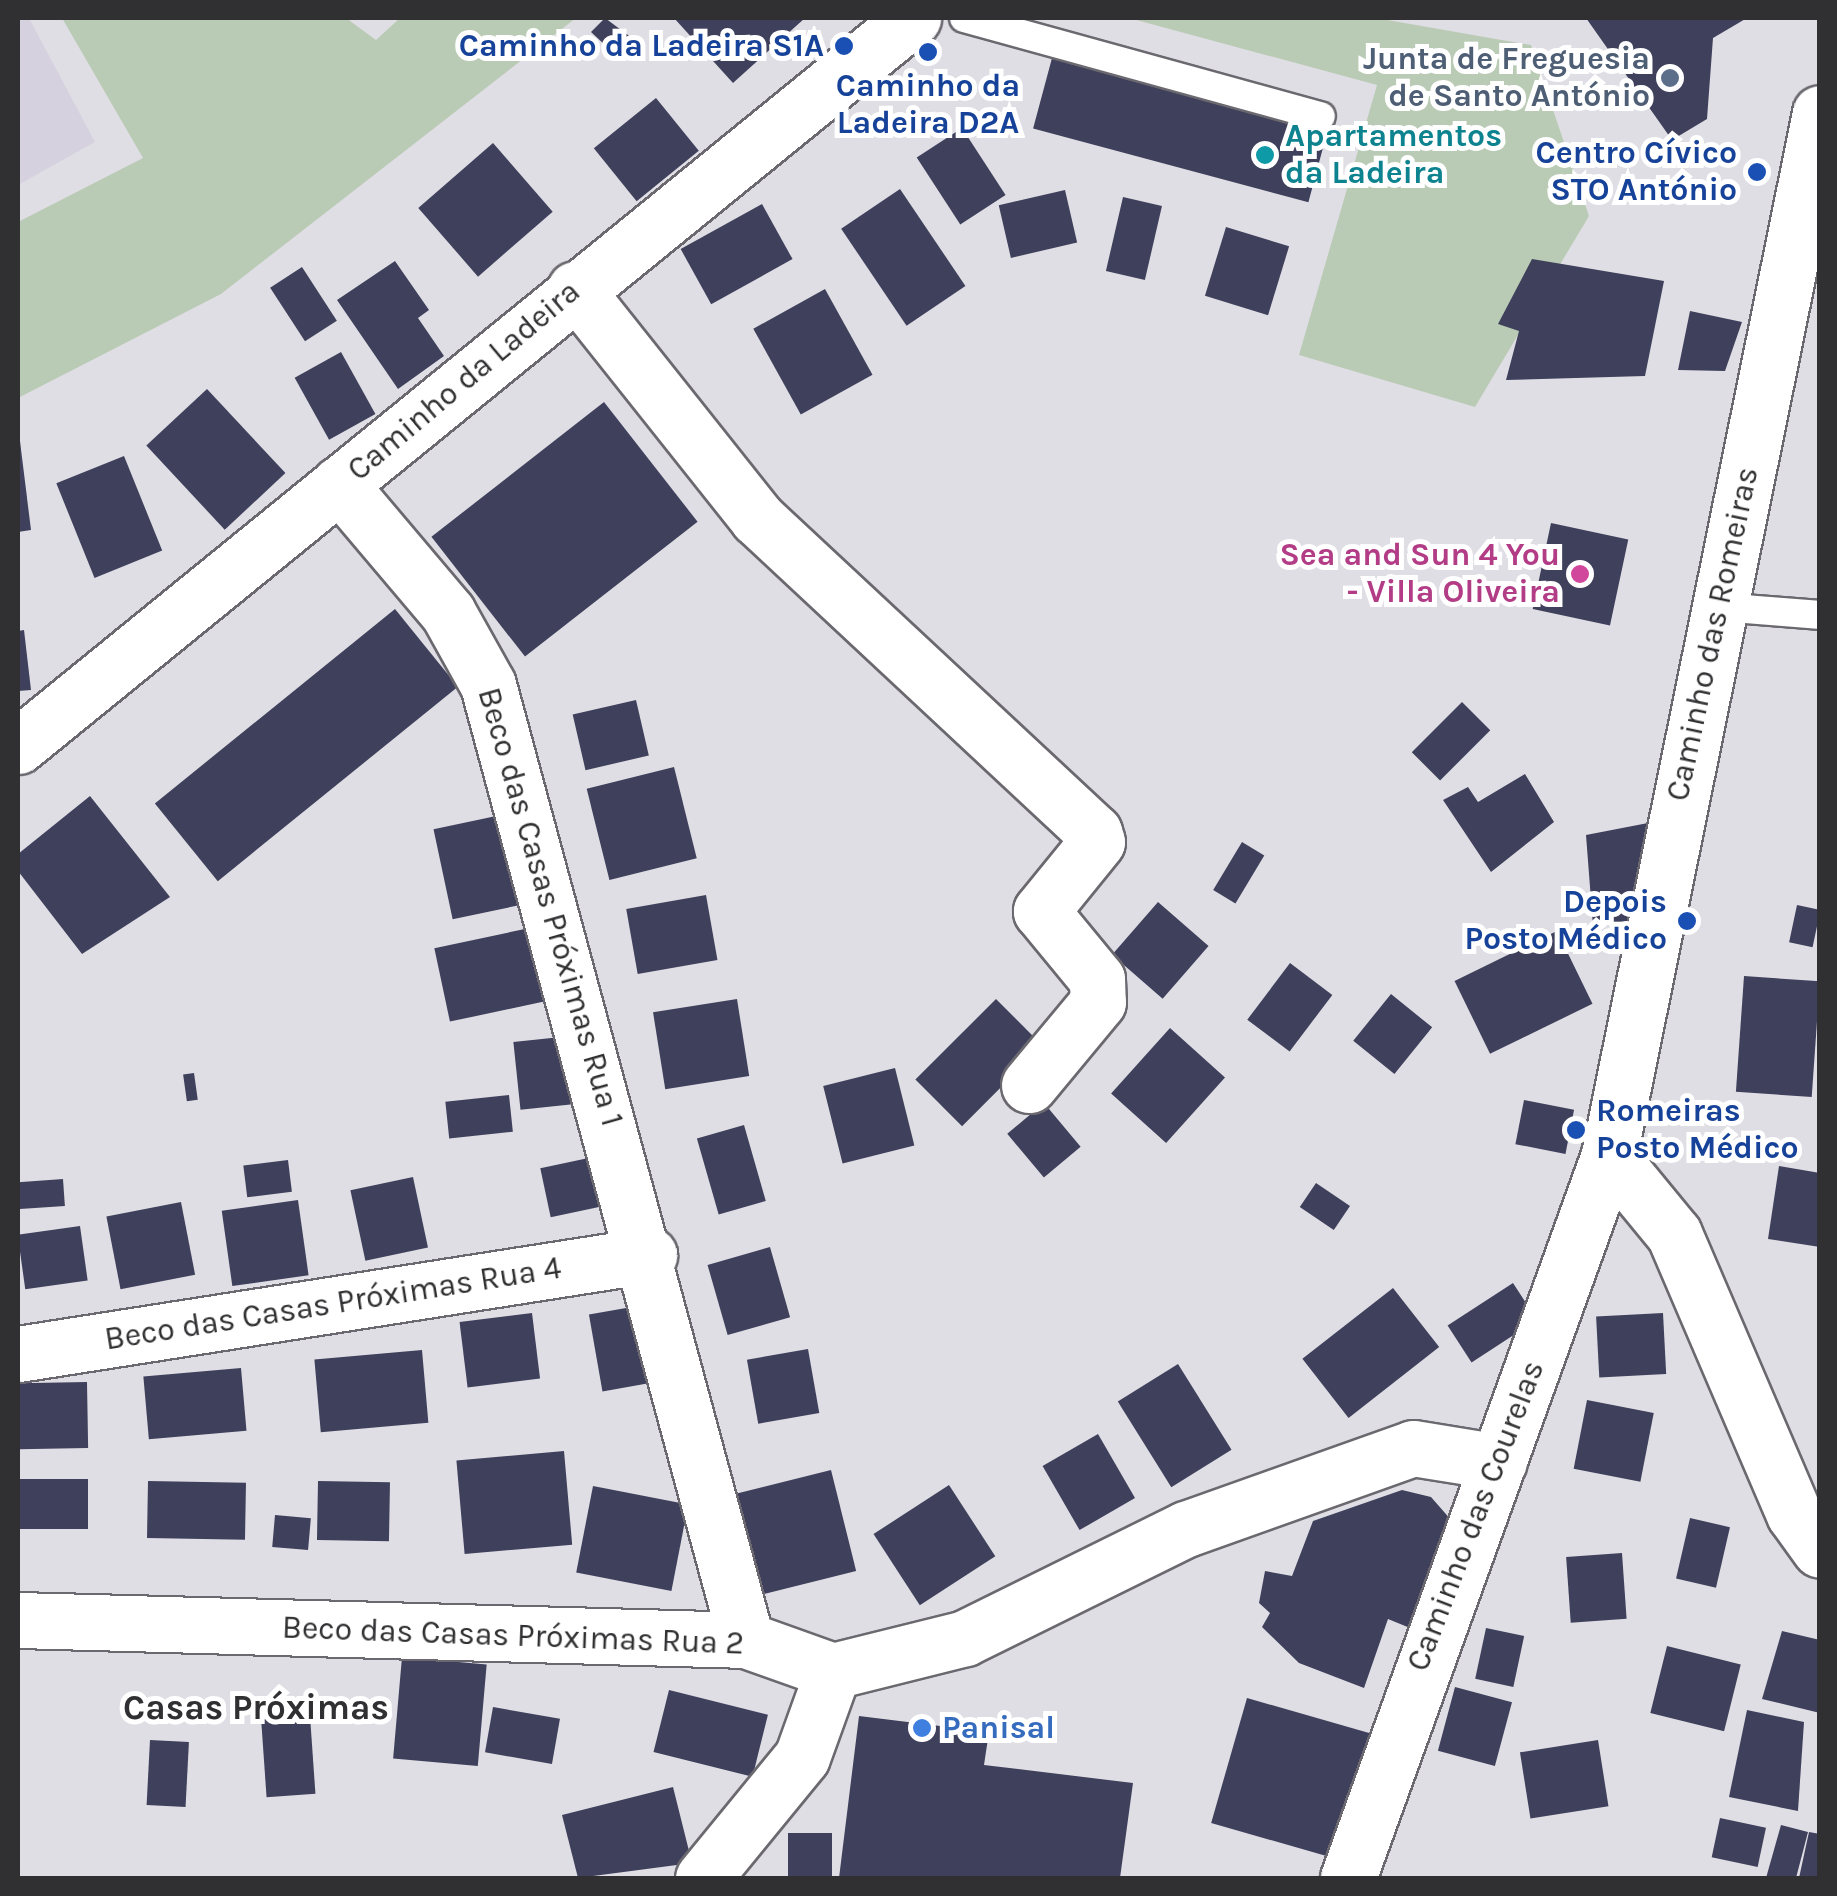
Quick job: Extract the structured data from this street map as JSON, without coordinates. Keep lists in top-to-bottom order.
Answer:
{
  "streets": {
    "street": [
      "Caminho da Ladeira",
      "Caminho das Romeiras",
      "Beco das Casas Próximas Rua 1",
      "Beco das Casas Próximas Rua 4",
      "Caminho das Courelas",
      "Beco das Casas Próximas Rua 2"
    ]
  },
  "crossings": [
    ["Caminho da Ladeira", "Beco das Casas Próximas Rua 1"],
    ["Caminho das Romeiras", "Caminho das Courelas"],
    ["Beco das Casas Próximas Rua 1", "Beco das Casas Próximas Rua 4"],
    ["Beco das Casas Próximas Rua 1", "Beco das Casas Próximas Rua 2"]
  ],
  "districts": ["Casas Próximas"],
  "places": [
    "Caminho da Ladeira S1A",
    "Caminho da Ladeira D2A",
    "Junta de Freguesia de Santo António",
    "Apartamentos da Ladeira",
    "Centro Cívico STO António",
    "Sea and Sun 4 You - Villa Oliveira",
    "Depois Posto Médico",
    "Romeiras Posto Médico",
    "Panisal"
  ]
}
